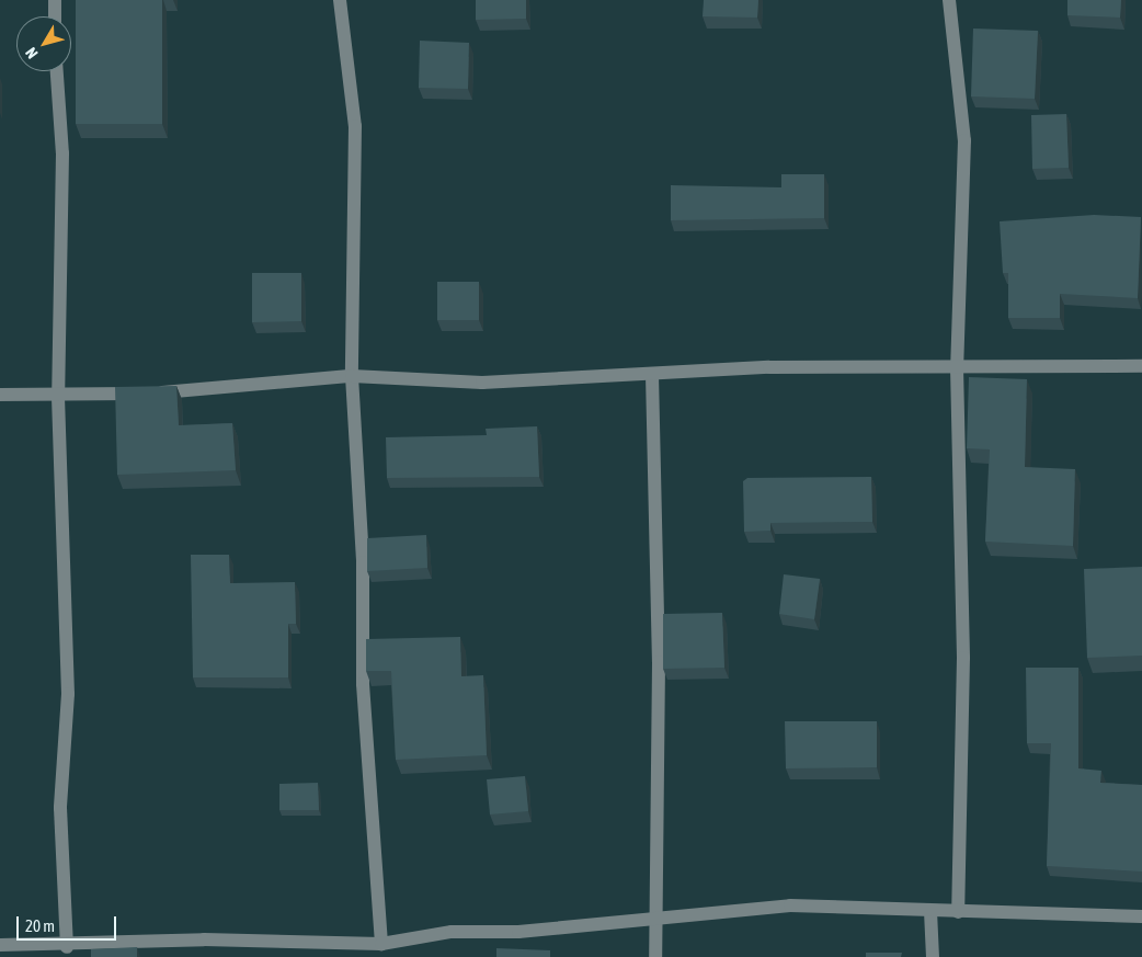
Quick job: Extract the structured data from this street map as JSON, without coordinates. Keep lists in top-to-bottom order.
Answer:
{
  "scale_bar": "20 m",
  "north": "bottom left"
}
